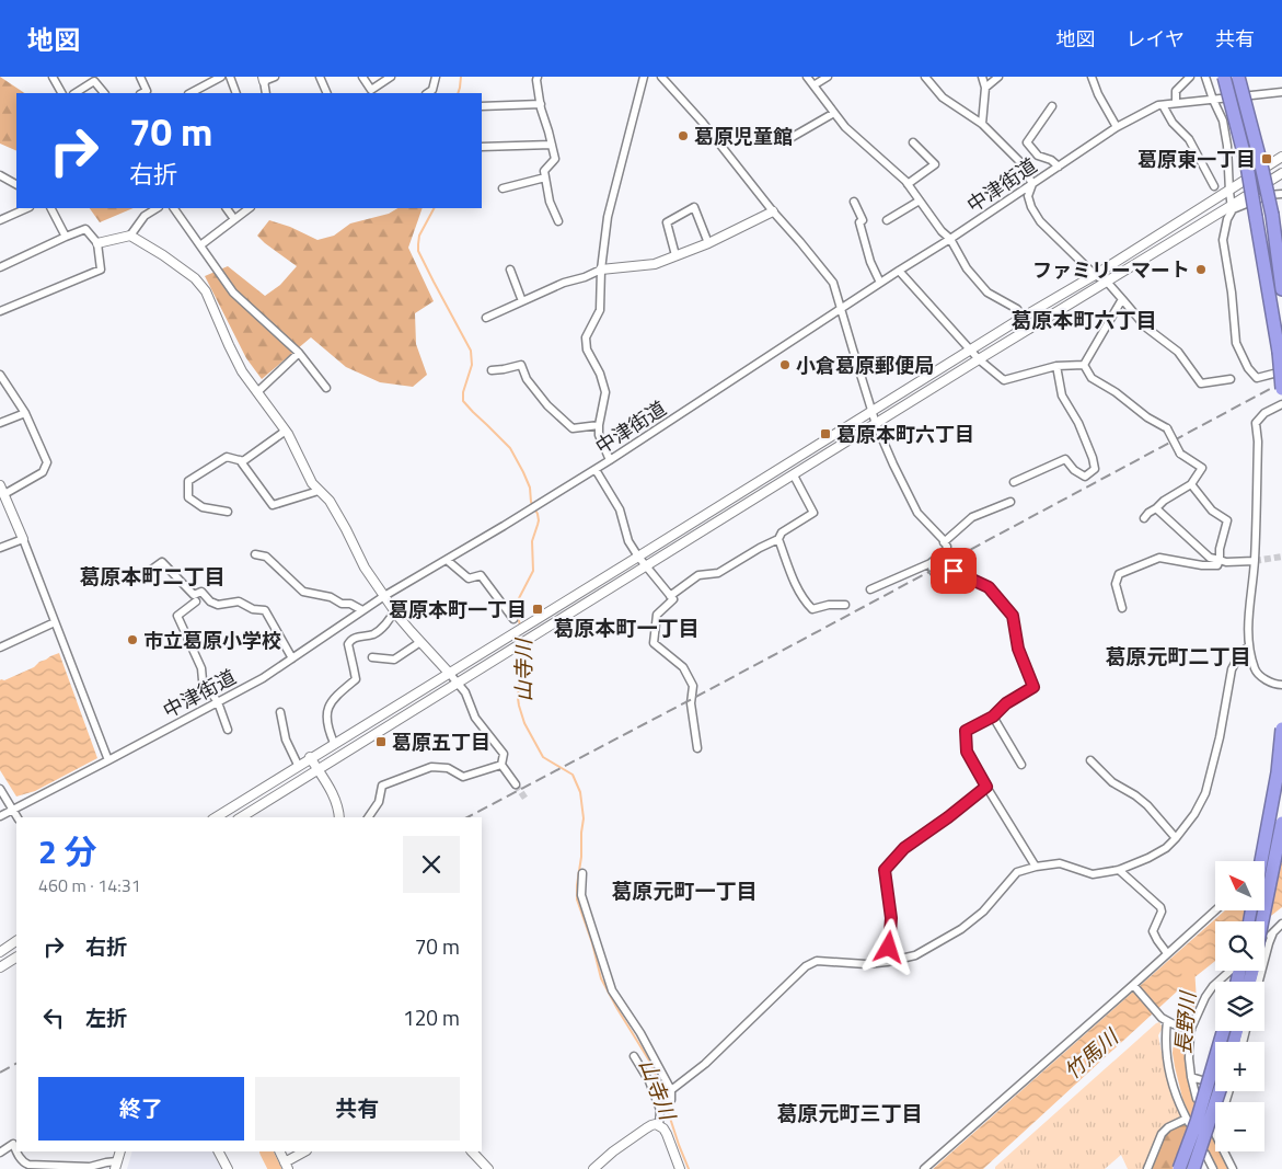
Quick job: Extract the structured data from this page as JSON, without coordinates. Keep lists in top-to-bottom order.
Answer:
{
  "streets": {
    "street": ["中津街道"]
  },
  "districts": [
    "葛原本町六丁目",
    "葛原本町二丁目",
    "葛原本町一丁目",
    "葛原元町二丁目",
    "葛原元町一丁目",
    "葛原元町三丁目"
  ],
  "water": ["山寺川", "長野川", "竹馬川"],
  "places": {
    "other": [
      "葛原児童館",
      "ファミリーマート",
      "小倉葛原郵便局",
      "市立葛原小学校"
    ],
    "transit": [
      "葛原東一丁目",
      "葛原本町六丁目",
      "葛原本町一丁目",
      "葛原五丁目"
    ]
  },
  "north": "top left",
  "page": {
    "header": "地図",
    "nav": ["地図", "レイヤ", "共有"],
    "turn": ["70 m", "右折"],
    "heading": ["2 分", "460 m · 14:31"],
    "map_buttons": ["+", "−"],
    "list": [
      {
        "name": "右折",
        "value": "70 m"
      },
      {
        "name": "左折",
        "value": "120 m"
      }
    ],
    "buttons": ["終了", "共有"]
  }
}
